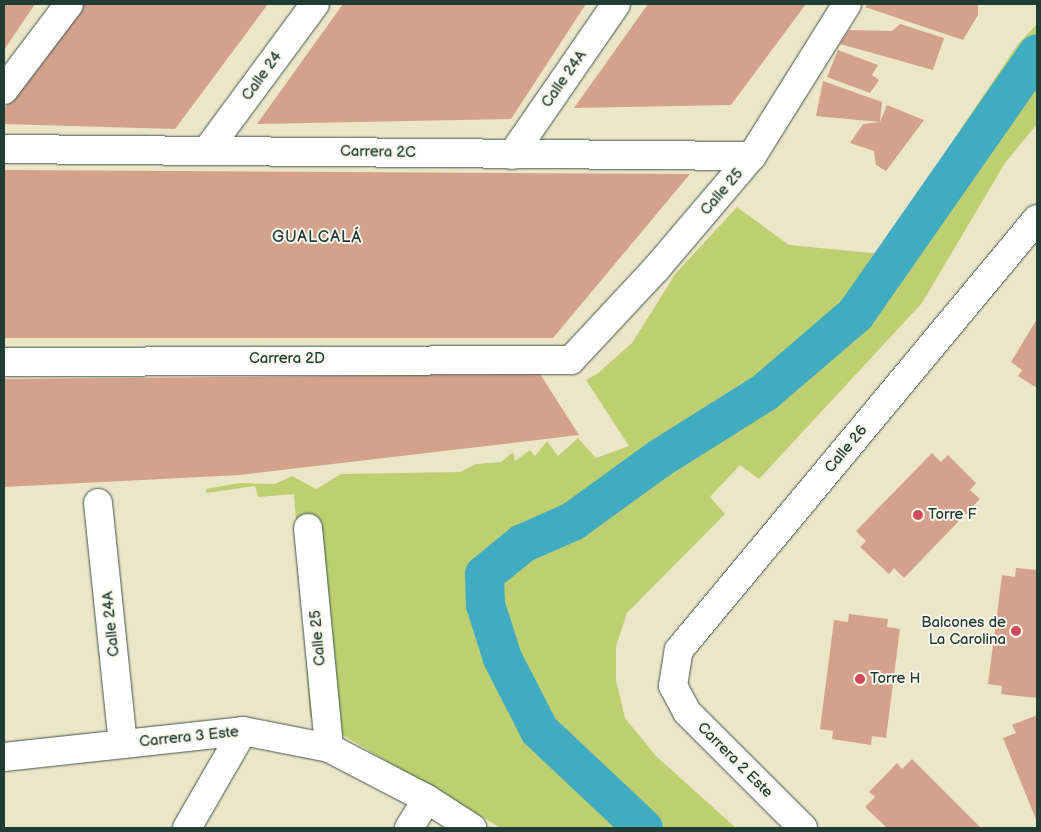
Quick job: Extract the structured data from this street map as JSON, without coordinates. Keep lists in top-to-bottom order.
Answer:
{
  "streets": {
    "street": [
      "Calle 24",
      "Calle 24A",
      "Carrera 2C",
      "Calle 25",
      "Carrera 2D",
      "Calle 26",
      "Carrera 3 Este",
      "Carrera 2 Este"
    ]
  },
  "crossings": [
    ["Calle 24", "Carrera 2C"],
    ["Calle 24A", "Carrera 2C"],
    ["Calle 24A", "Carrera 3 Este"],
    ["Carrera 2C", "Calle 25"],
    ["Calle 25", "Carrera 2D"],
    ["Calle 25", "Carrera 3 Este"],
    ["Calle 26", "Carrera 2 Este"]
  ],
  "districts": ["GUALCALÁ"],
  "places": ["Torre F", "Balcones de La Carolina", "Torre H"]
}
